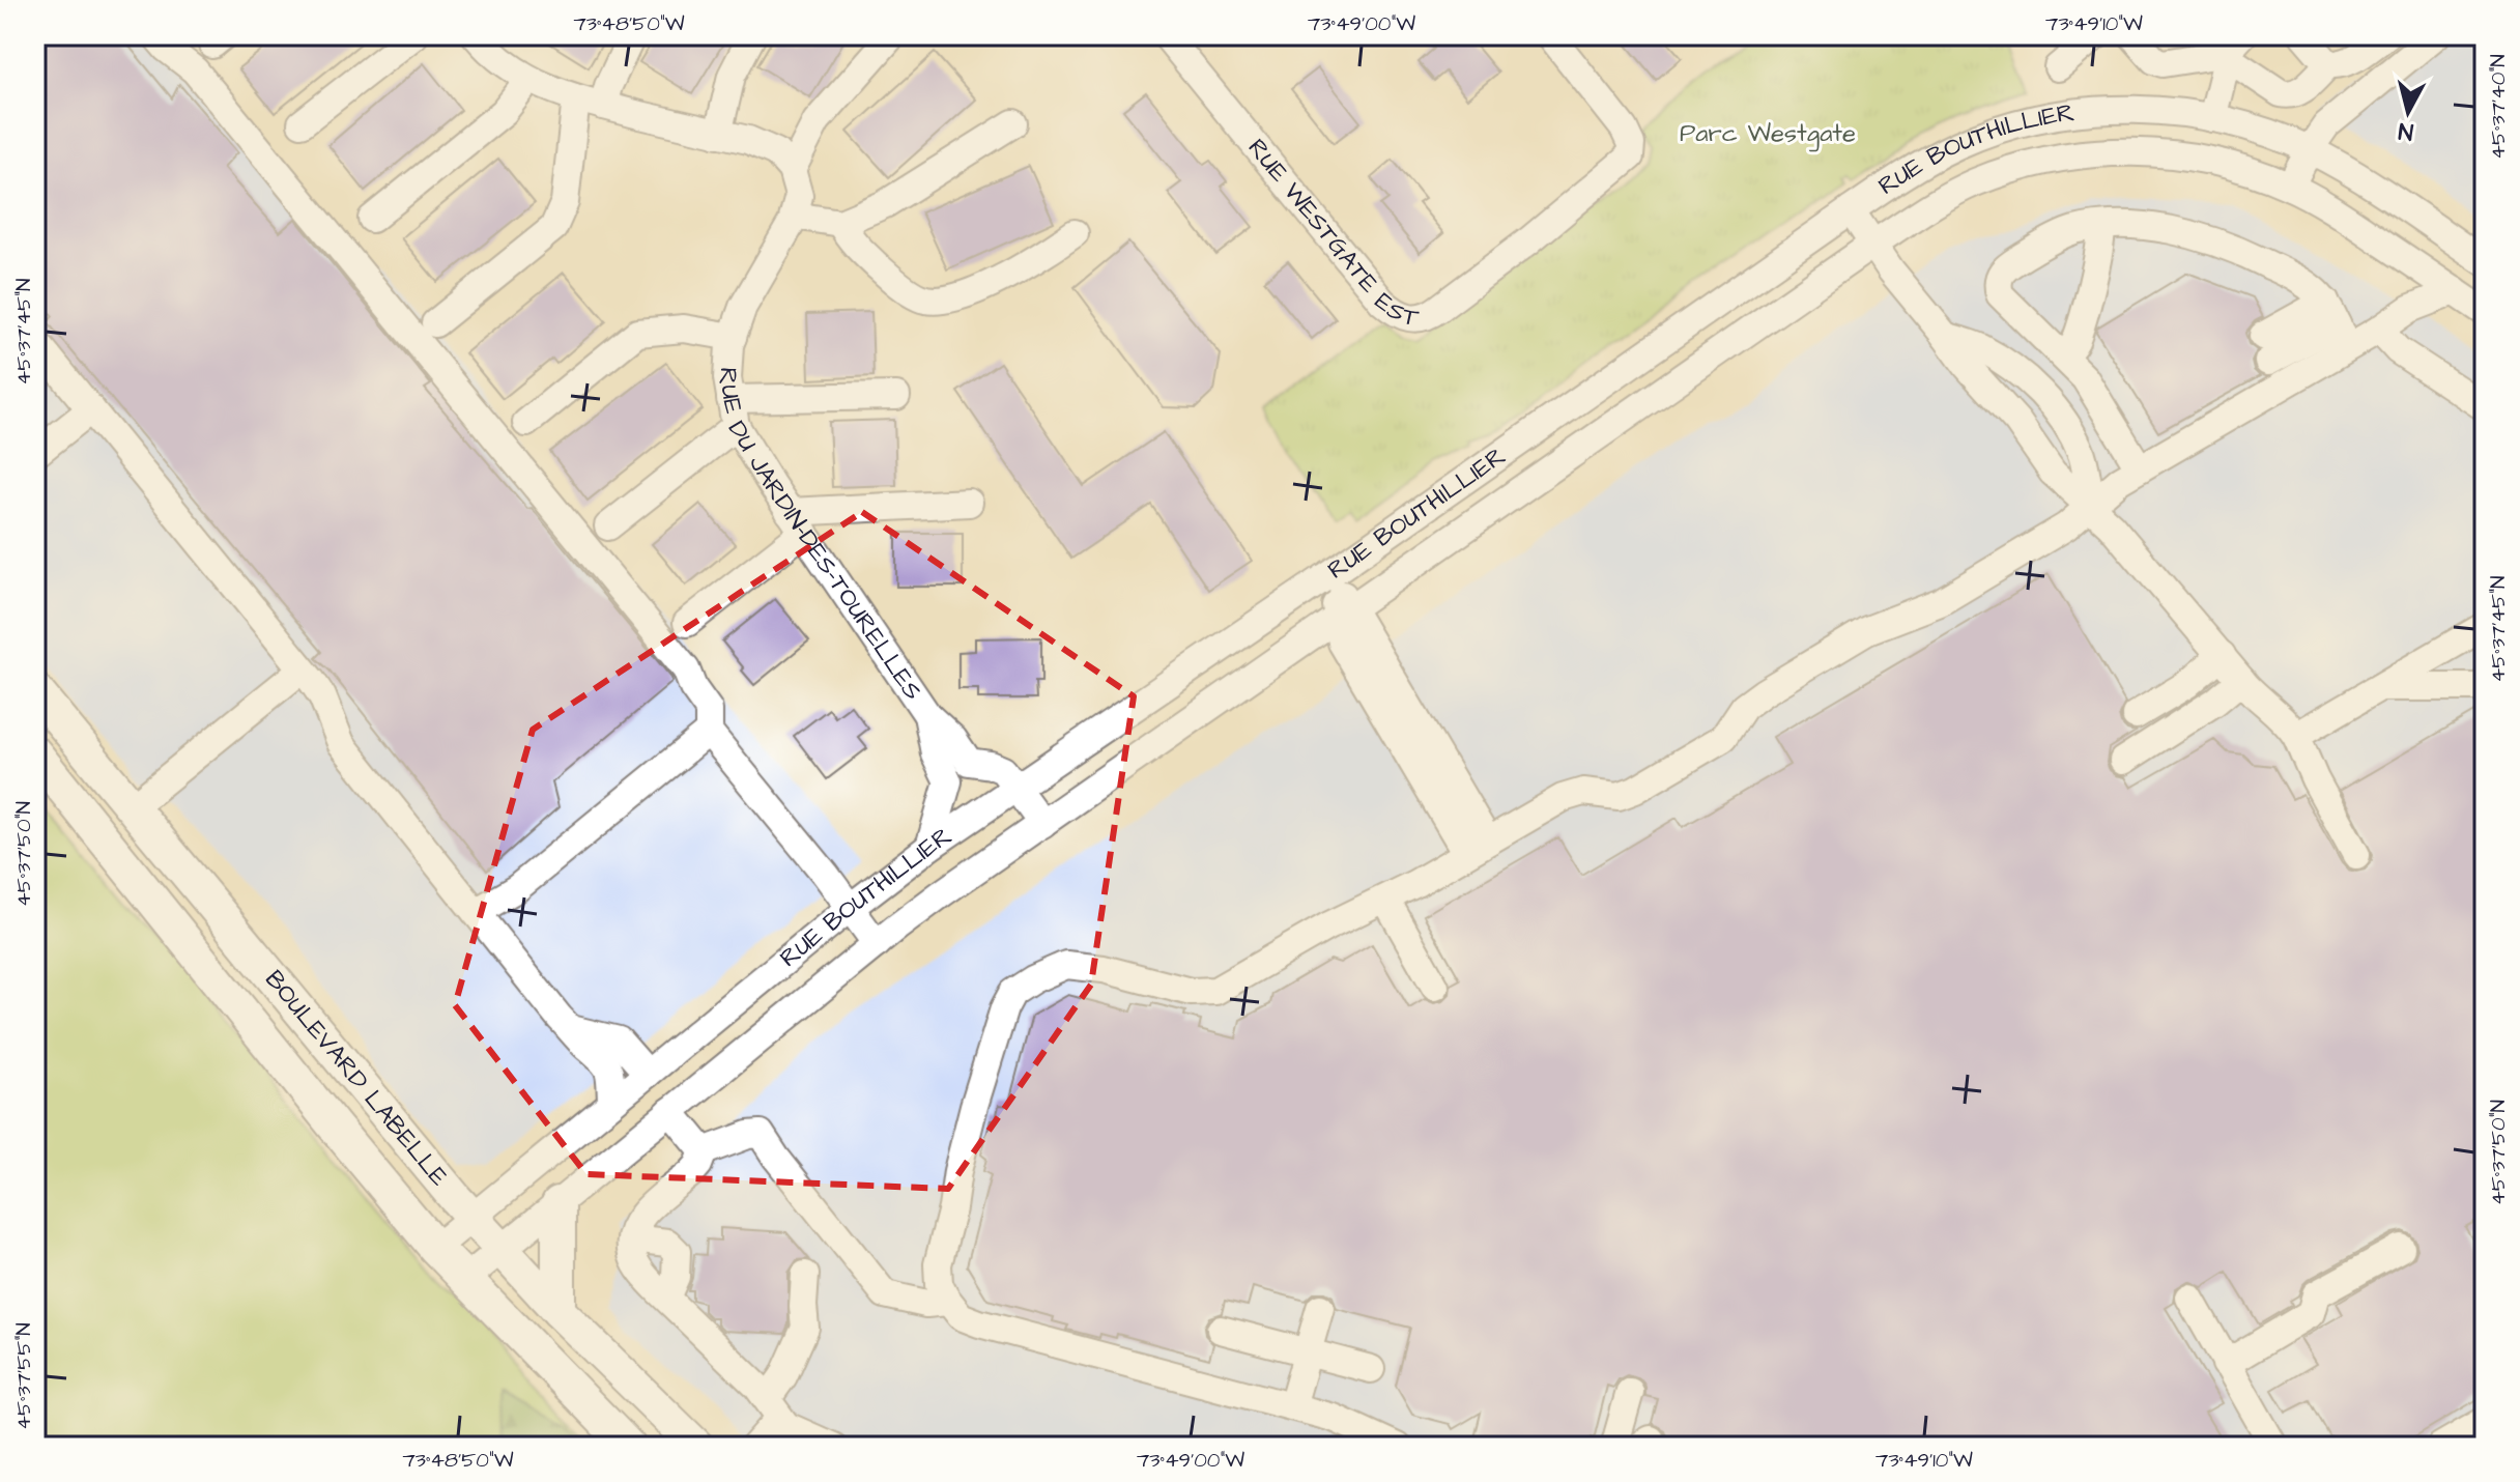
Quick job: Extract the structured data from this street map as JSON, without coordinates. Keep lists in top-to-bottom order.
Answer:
{
  "streets": {
    "main road": ["BOULEVARD LABELLE"],
    "street": ["RUE BOUTHILLIER", "RUE WESTGATE EST", "RUE DU JARDIN-DES-TOURELLES"]
  },
  "crossings": [
    ["RUE BOUTHILLIER", "RUE DU JARDIN-DES-TOURELLES"],
    ["RUE BOUTHILLIER", "BOULEVARD LABELLE"]
  ],
  "parks": ["Parc Westgate"],
  "north": "bottom",
  "coordinates": [
    "73°48'50\"W",
    "73°49'00\"W",
    "73°49'10\"W",
    "45°37'40\"N",
    "45°37'45\"N",
    "45°37'50\"N",
    "45°37'55\"N"
  ]
}
